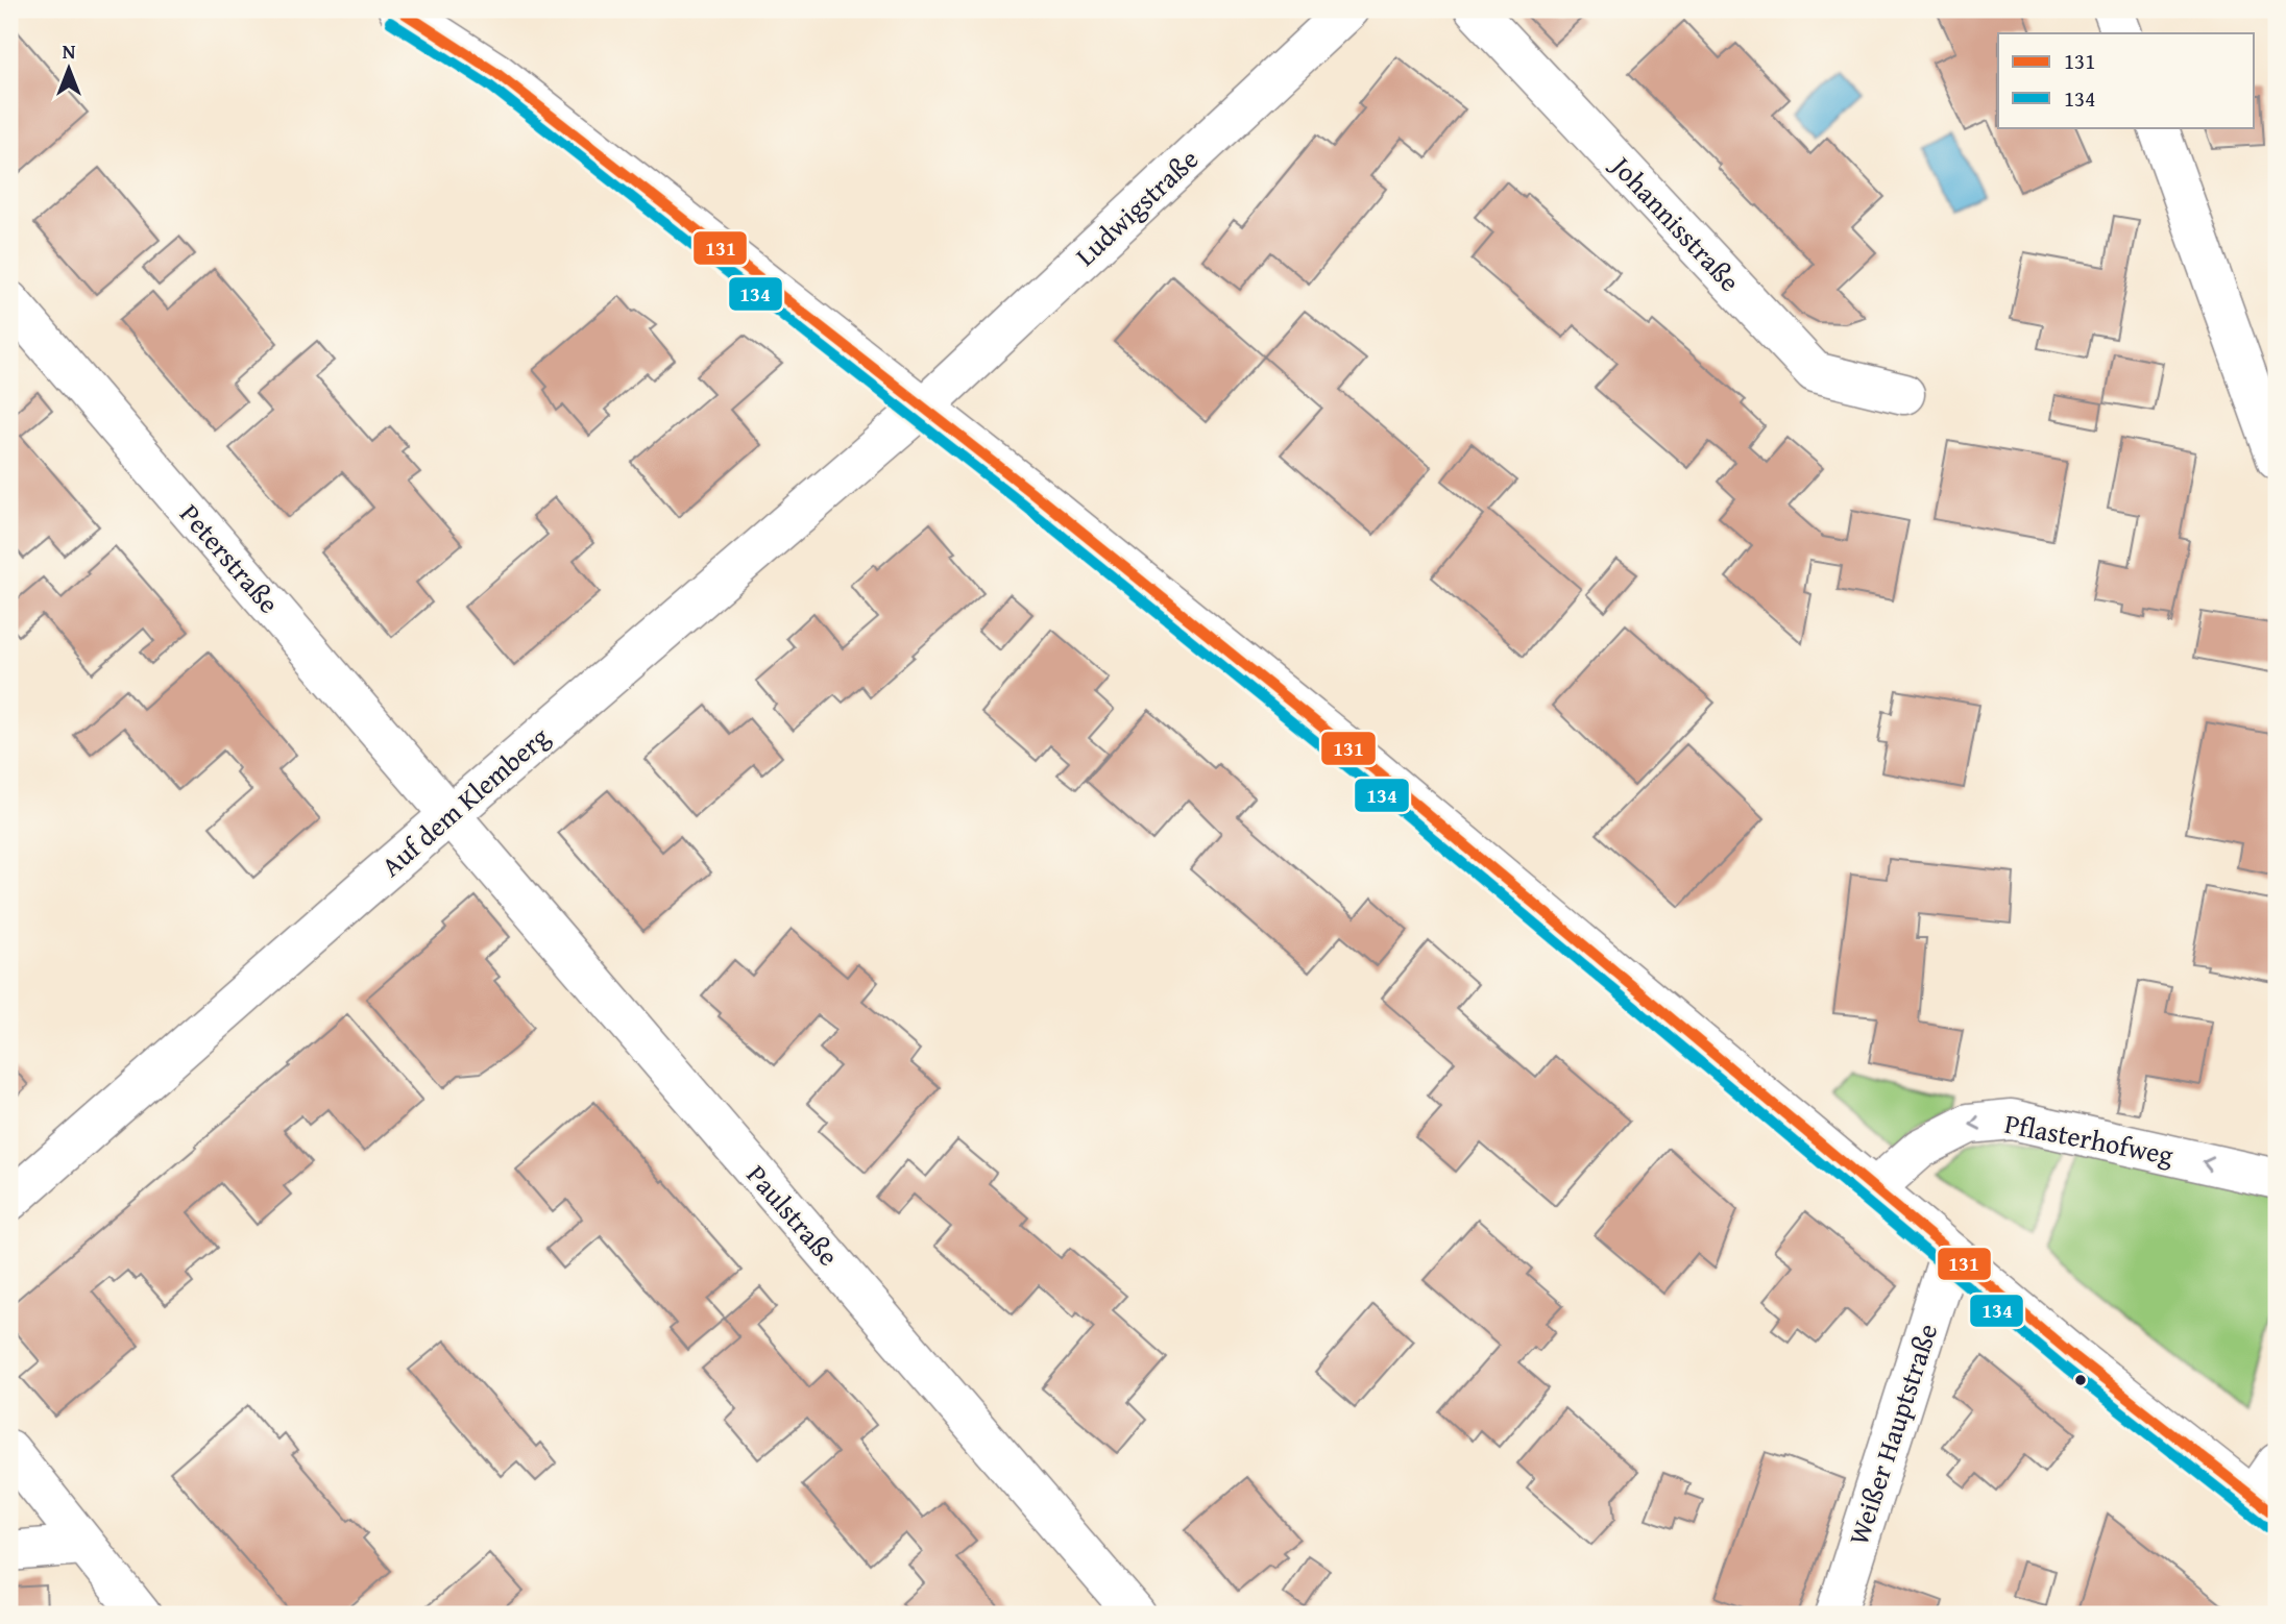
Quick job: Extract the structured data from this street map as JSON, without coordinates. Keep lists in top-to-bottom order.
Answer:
{
  "streets": {
    "street": [
      "Ludwigstraße",
      "Johannisstraße",
      "Peterstraße",
      "Auf dem Klemberg",
      "Pflasterhofweg",
      "Paulstraße",
      "Weißer Hauptstraße"
    ]
  },
  "crossings": [
    ["Ludwigstraße", "Auf dem Klemberg"],
    ["Peterstraße", "Auf dem Klemberg"],
    ["Peterstraße", "Paulstraße"],
    ["Auf dem Klemberg", "Paulstraße"]
  ],
  "one_way": ["Pflasterhofweg"],
  "lines": ["transit line 131", "transit line 134"],
  "legend": ["131", "134"],
  "north": "top"
}
